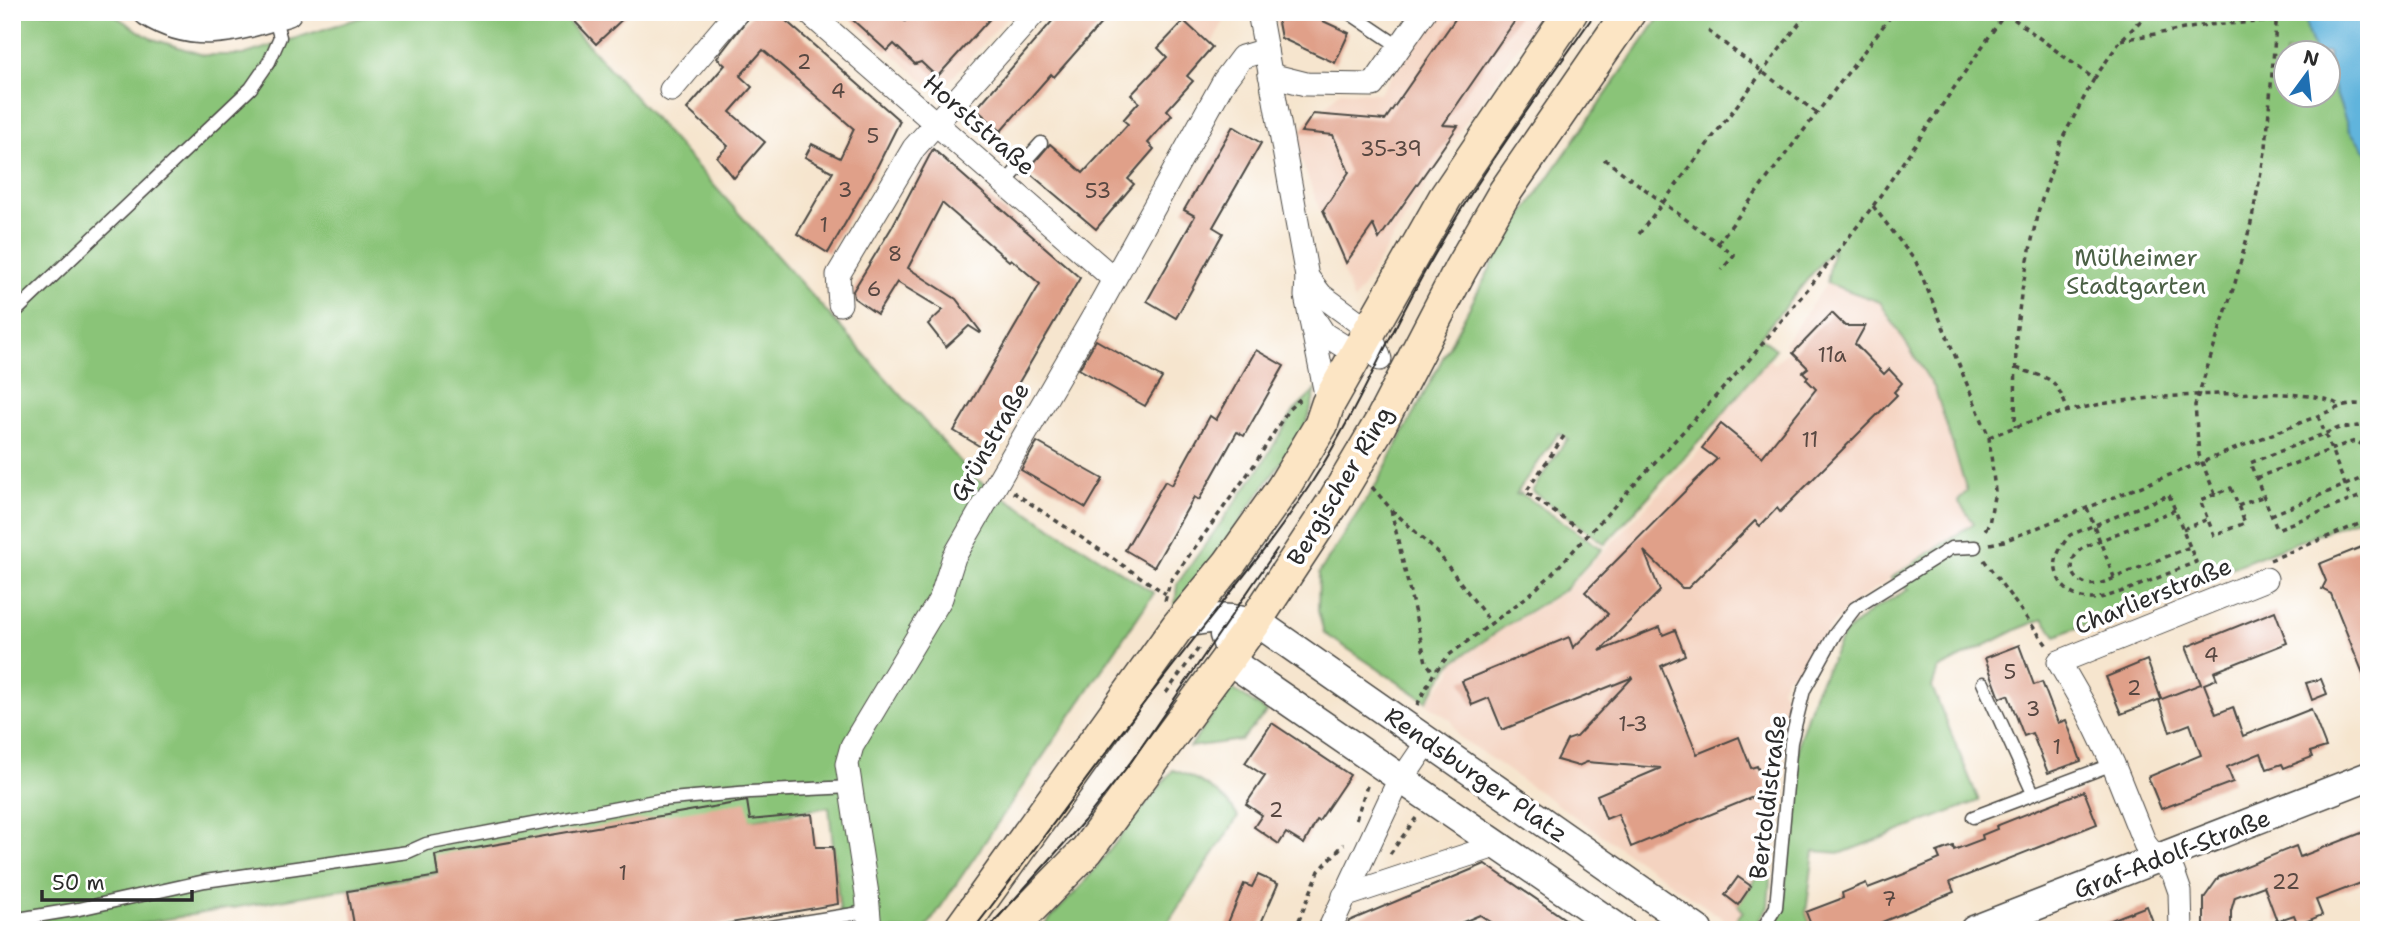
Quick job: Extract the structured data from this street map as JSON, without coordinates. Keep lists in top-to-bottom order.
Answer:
{
  "streets": {
    "main road": ["Bergischer Ring"],
    "street": [
      "Horststraße",
      "Grünstraße",
      "Charlierstraße",
      "Rendsburger Platz",
      "Graf-Adolf-Straße"
    ],
    "lane": ["Bertoldistraße"]
  },
  "crossings": [
    ["Horststraße", "Grünstraße"],
    ["Bergischer Ring", "Rendsburger Platz"],
    ["Charlierstraße", "Bertoldistraße"],
    ["Charlierstraße", "Graf-Adolf-Straße"]
  ],
  "parks": ["Mülheimer Stadtgarten"],
  "house_numbers": [
    "2",
    "4",
    "5",
    "35-39",
    "3",
    "53",
    "1",
    "8",
    "6",
    "11a",
    "11",
    "4",
    "5",
    "2",
    "3",
    "1-3",
    "1",
    "2",
    "1",
    "22",
    "7"
  ],
  "scale_bar": "50 m",
  "north": "top"
}
